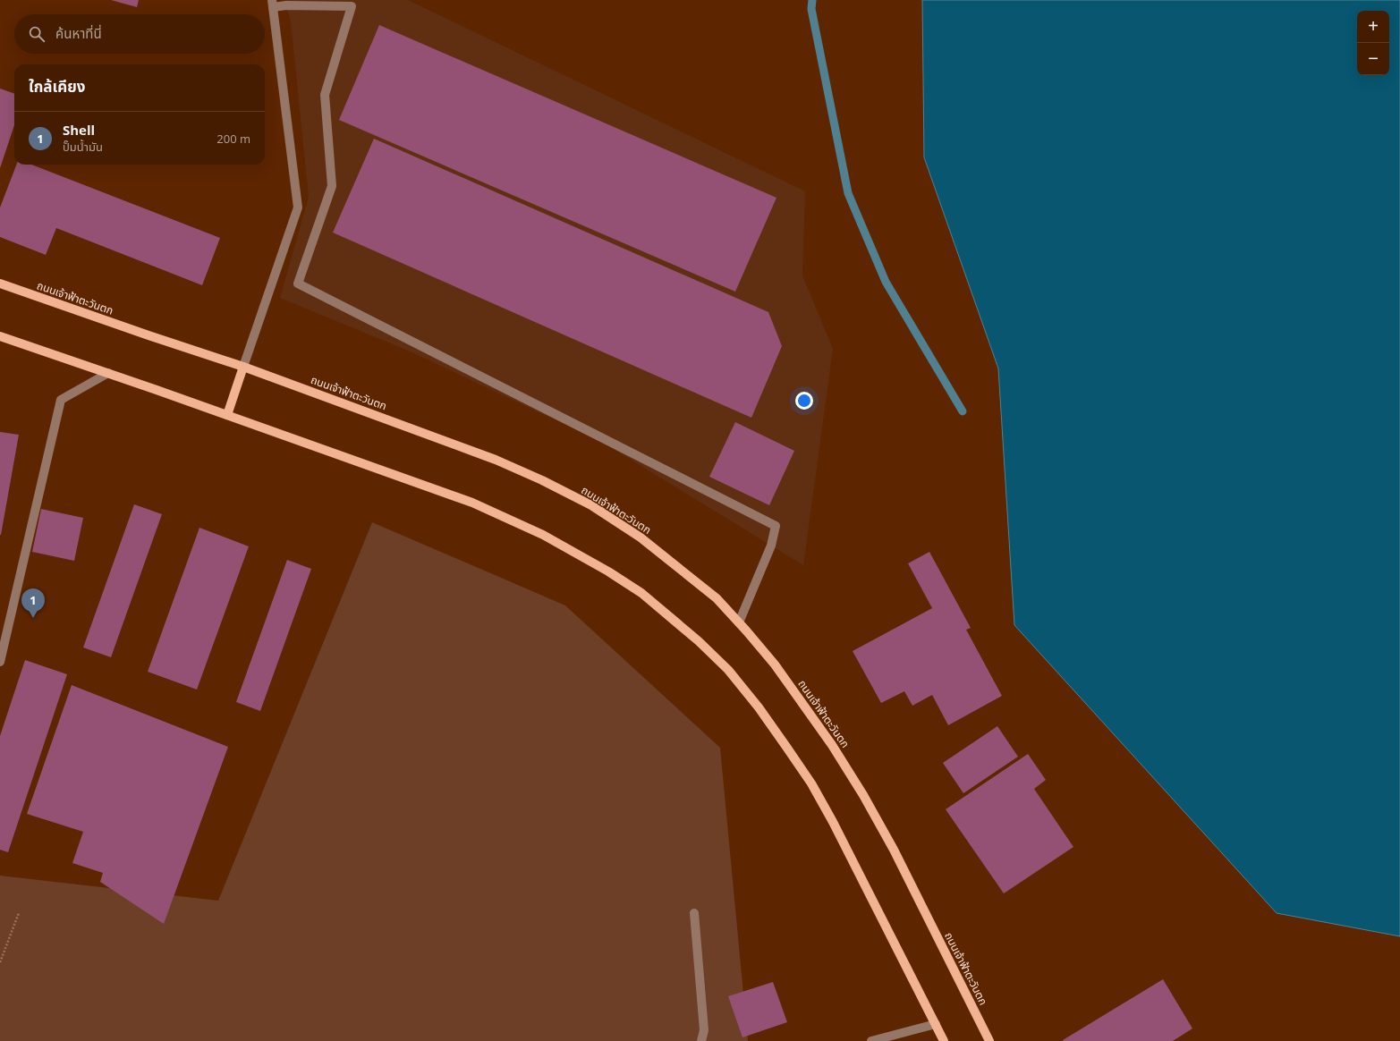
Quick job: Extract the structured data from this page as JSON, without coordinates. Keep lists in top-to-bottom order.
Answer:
{
  "streets": {
    "main road": ["ถนนเจ้าฟ้าตะวันตก"]
  },
  "page": {
    "map_buttons": ["+", "−"],
    "search": "ค้นหาที่นี่",
    "heading": "ใกล้เคียง",
    "list": [
      {
        "mark": "1",
        "name": "Shell",
        "note": "ปั๊มน้ำมัน",
        "value": "200 m"
      }
    ],
    "pins": "1"
  }
}
